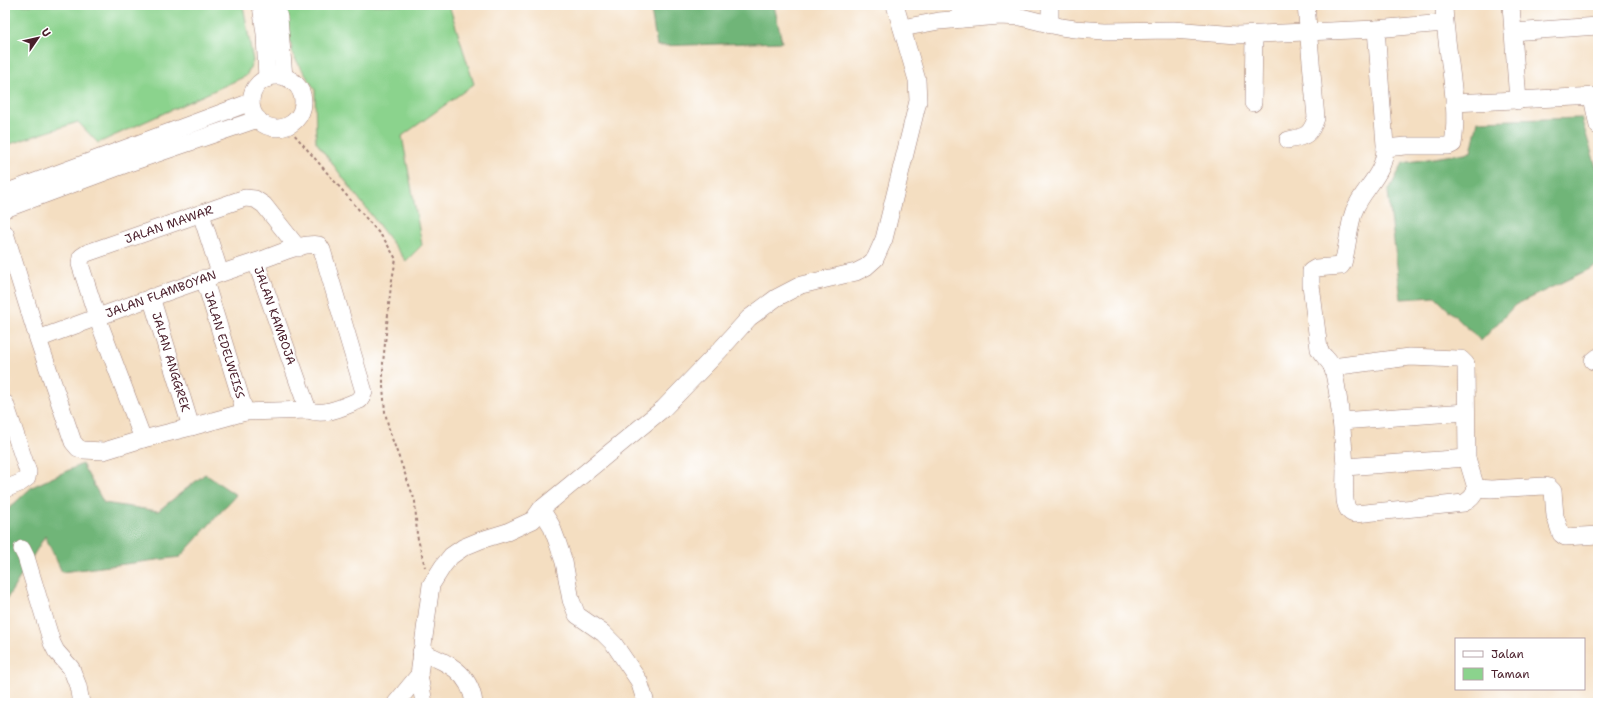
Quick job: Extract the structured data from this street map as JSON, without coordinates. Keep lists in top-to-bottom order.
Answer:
{
  "streets": {
    "street": [
      "JALAN MAWAR",
      "JALAN FLAMBOYAN",
      "JALAN KAMBOJA",
      "JALAN EDELWEISS",
      "JALAN ANGGREK"
    ]
  },
  "crossings": [
    ["JALAN MAWAR", "JALAN FLAMBOYAN"],
    ["JALAN MAWAR", "JALAN KAMBOJA"],
    ["JALAN MAWAR", "JALAN EDELWEISS"],
    ["JALAN FLAMBOYAN", "JALAN KAMBOJA"],
    ["JALAN FLAMBOYAN", "JALAN EDELWEISS"],
    ["JALAN FLAMBOYAN", "JALAN ANGGREK"]
  ],
  "legend": ["Jalan", "Taman"],
  "north": "top right"
}
